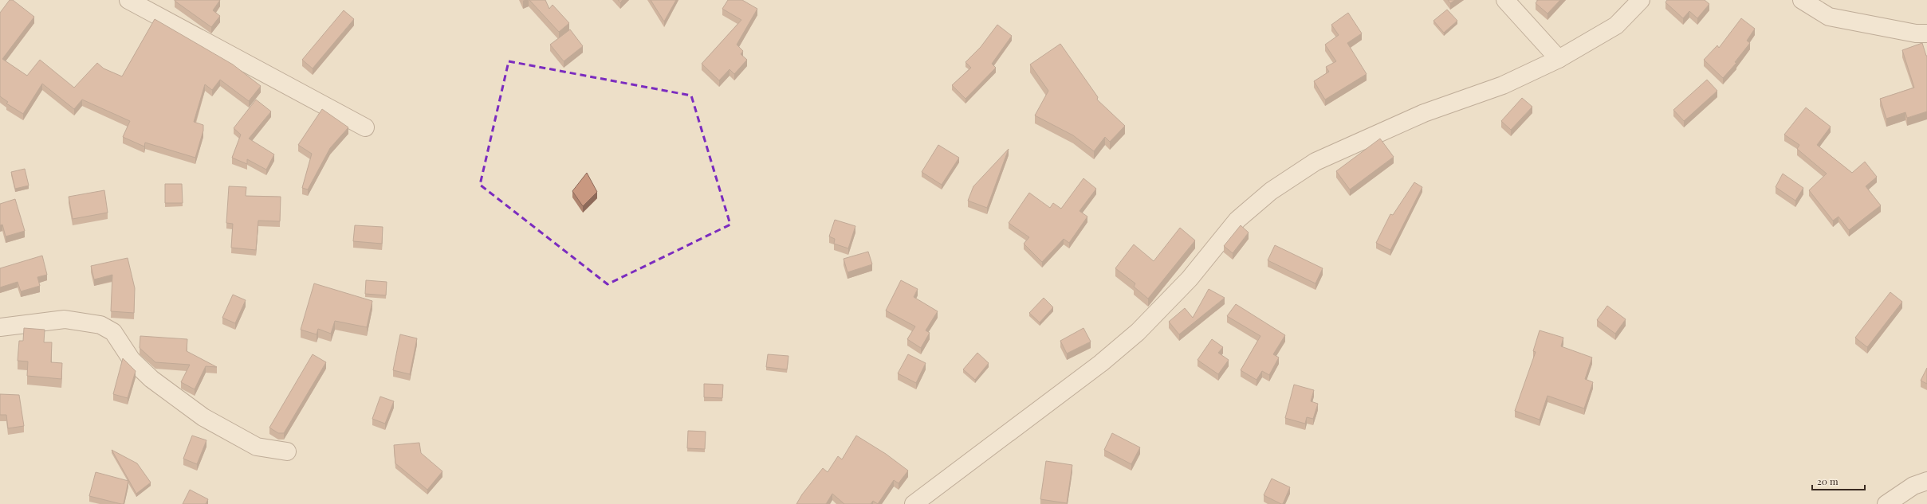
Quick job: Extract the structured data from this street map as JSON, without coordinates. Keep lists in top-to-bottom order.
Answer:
{
  "scale_bar": "20 m"
}
